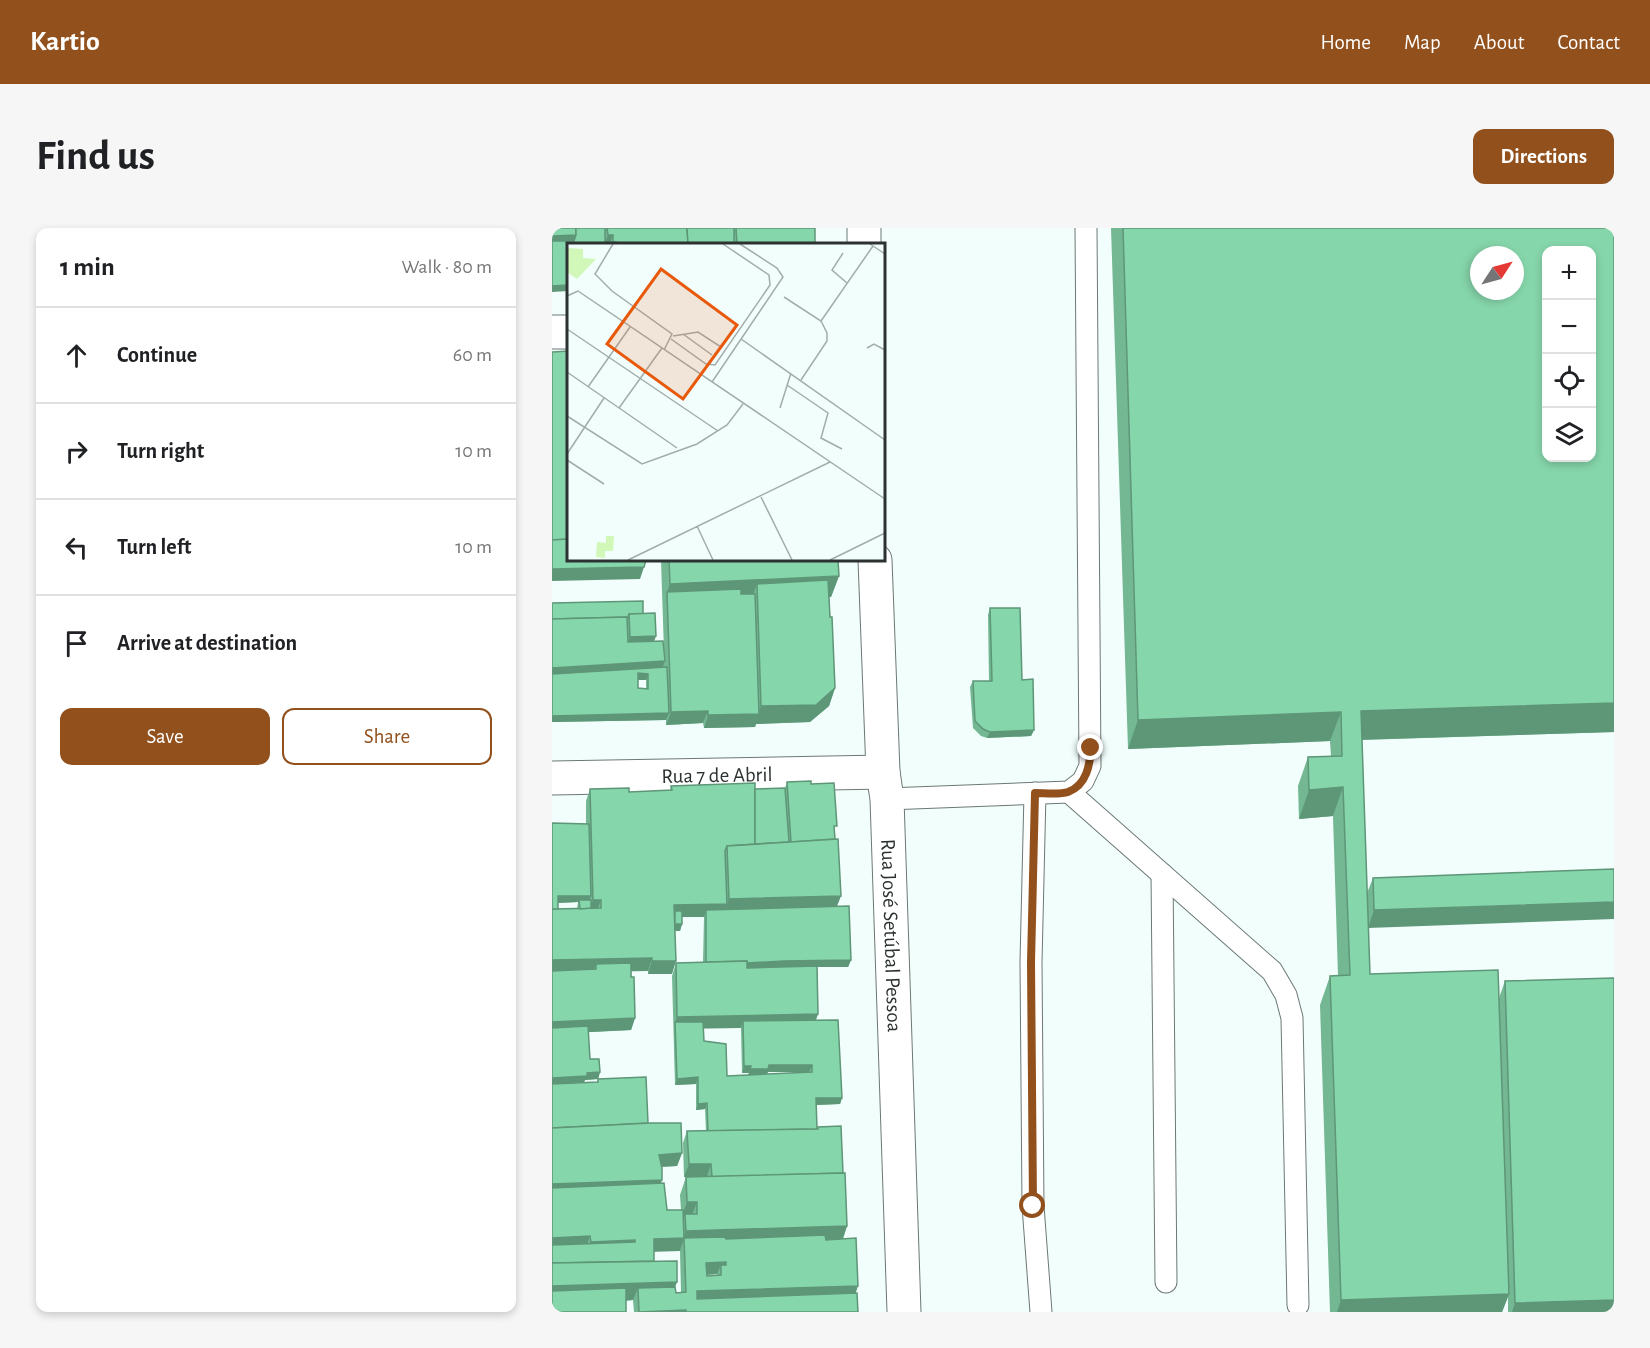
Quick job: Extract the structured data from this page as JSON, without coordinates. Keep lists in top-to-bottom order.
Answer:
{
  "streets": {
    "street": ["Rua 7 de Abril", "Rua José Setúbal Pessoa"]
  },
  "crossings": [
    ["Rua 7 de Abril", "Rua José Setúbal Pessoa"]
  ],
  "north": "top right",
  "page": {
    "header": "Kartio",
    "nav": [
      "Home",
      "Map",
      "About",
      "Contact"
    ],
    "buttons": [
      "Directions",
      ["Save", "Share"]
    ],
    "title": "Find us",
    "heading": ["1 min", "Walk · 80 m"],
    "map_buttons": ["+", "−"],
    "list": [
      ["Continue", "60 m"],
      ["Turn right", "10 m"],
      ["Turn left", "10 m"],
      "Arrive at destination"
    ]
  }
}
